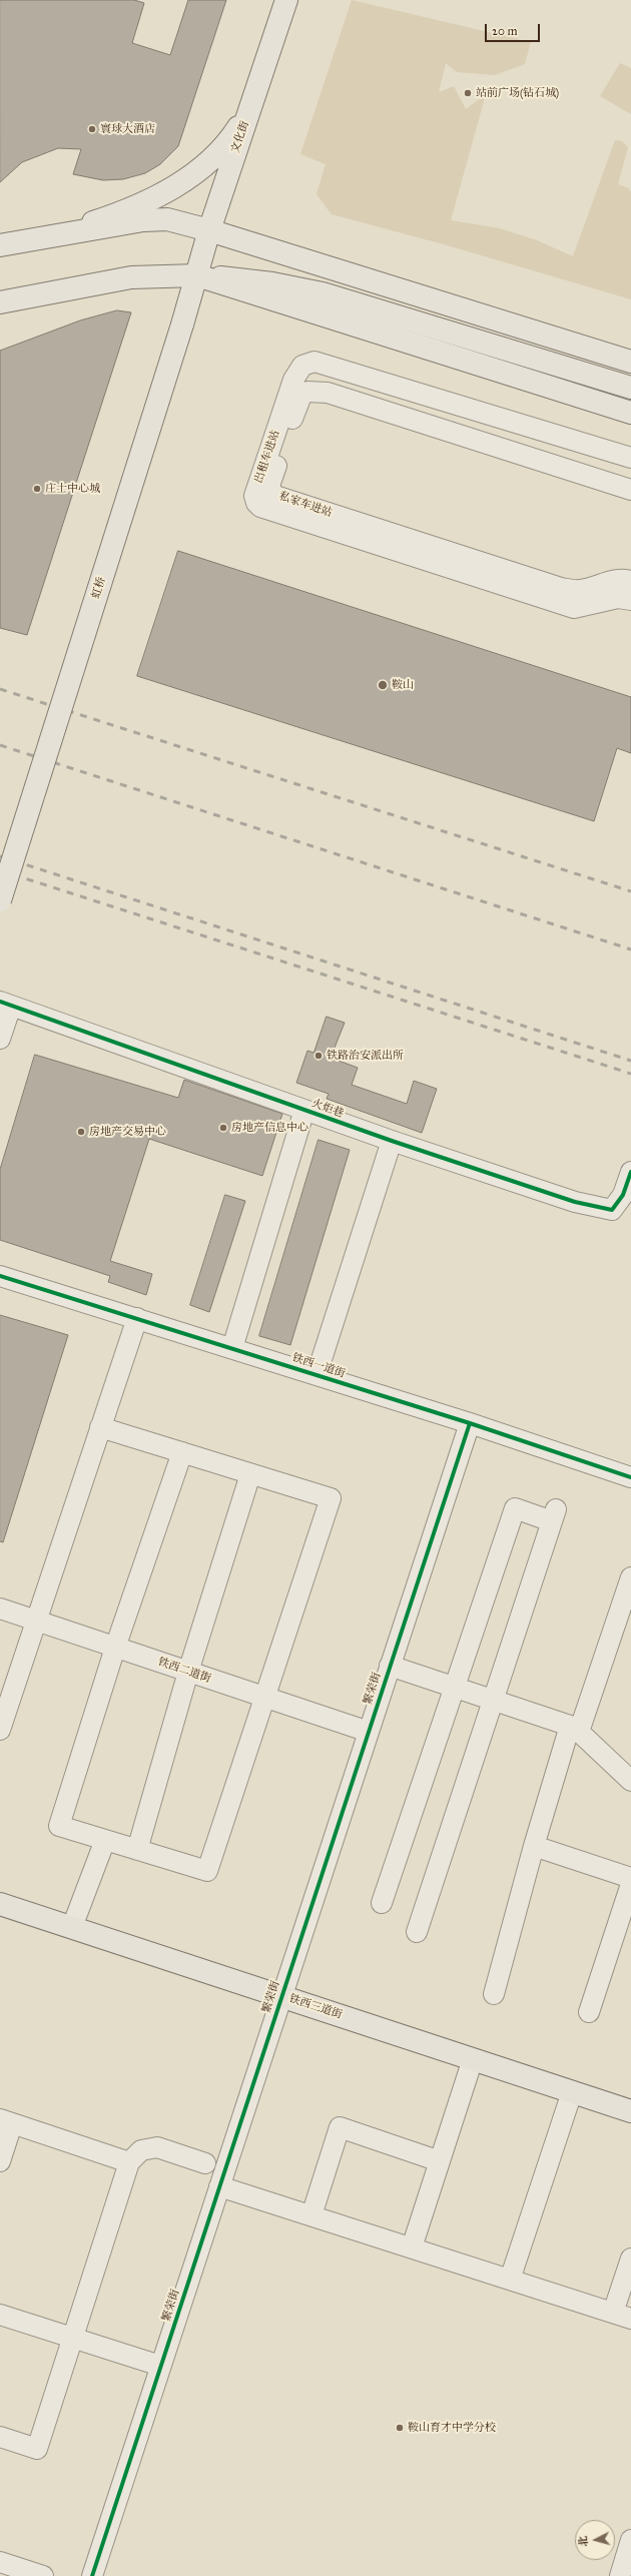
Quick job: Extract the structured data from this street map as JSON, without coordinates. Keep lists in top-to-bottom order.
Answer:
{
  "streets": {
    "main road": ["文化街", "虹桥", "铁西三道街"],
    "street": [
      "出租车进站",
      "私家车进站",
      "火炬巷",
      "铁西一道街",
      "铁西二道街",
      "繁荣街"
    ]
  },
  "crossings": [
    ["文化街", "虹桥"],
    ["铁西一道街", "繁荣街"],
    ["铁西二道街", "繁荣街"],
    ["繁荣街", "铁西三道街"]
  ],
  "places": [
    "站前广场(钻石城)",
    "寰球大酒店",
    "庄士中心城",
    "鞍山",
    "铁路治安派出所",
    "房地产信息中心",
    "房地产交易中心",
    "鞍山育才中学分校"
  ],
  "scale_bar": "20 m",
  "north": "left"
}
